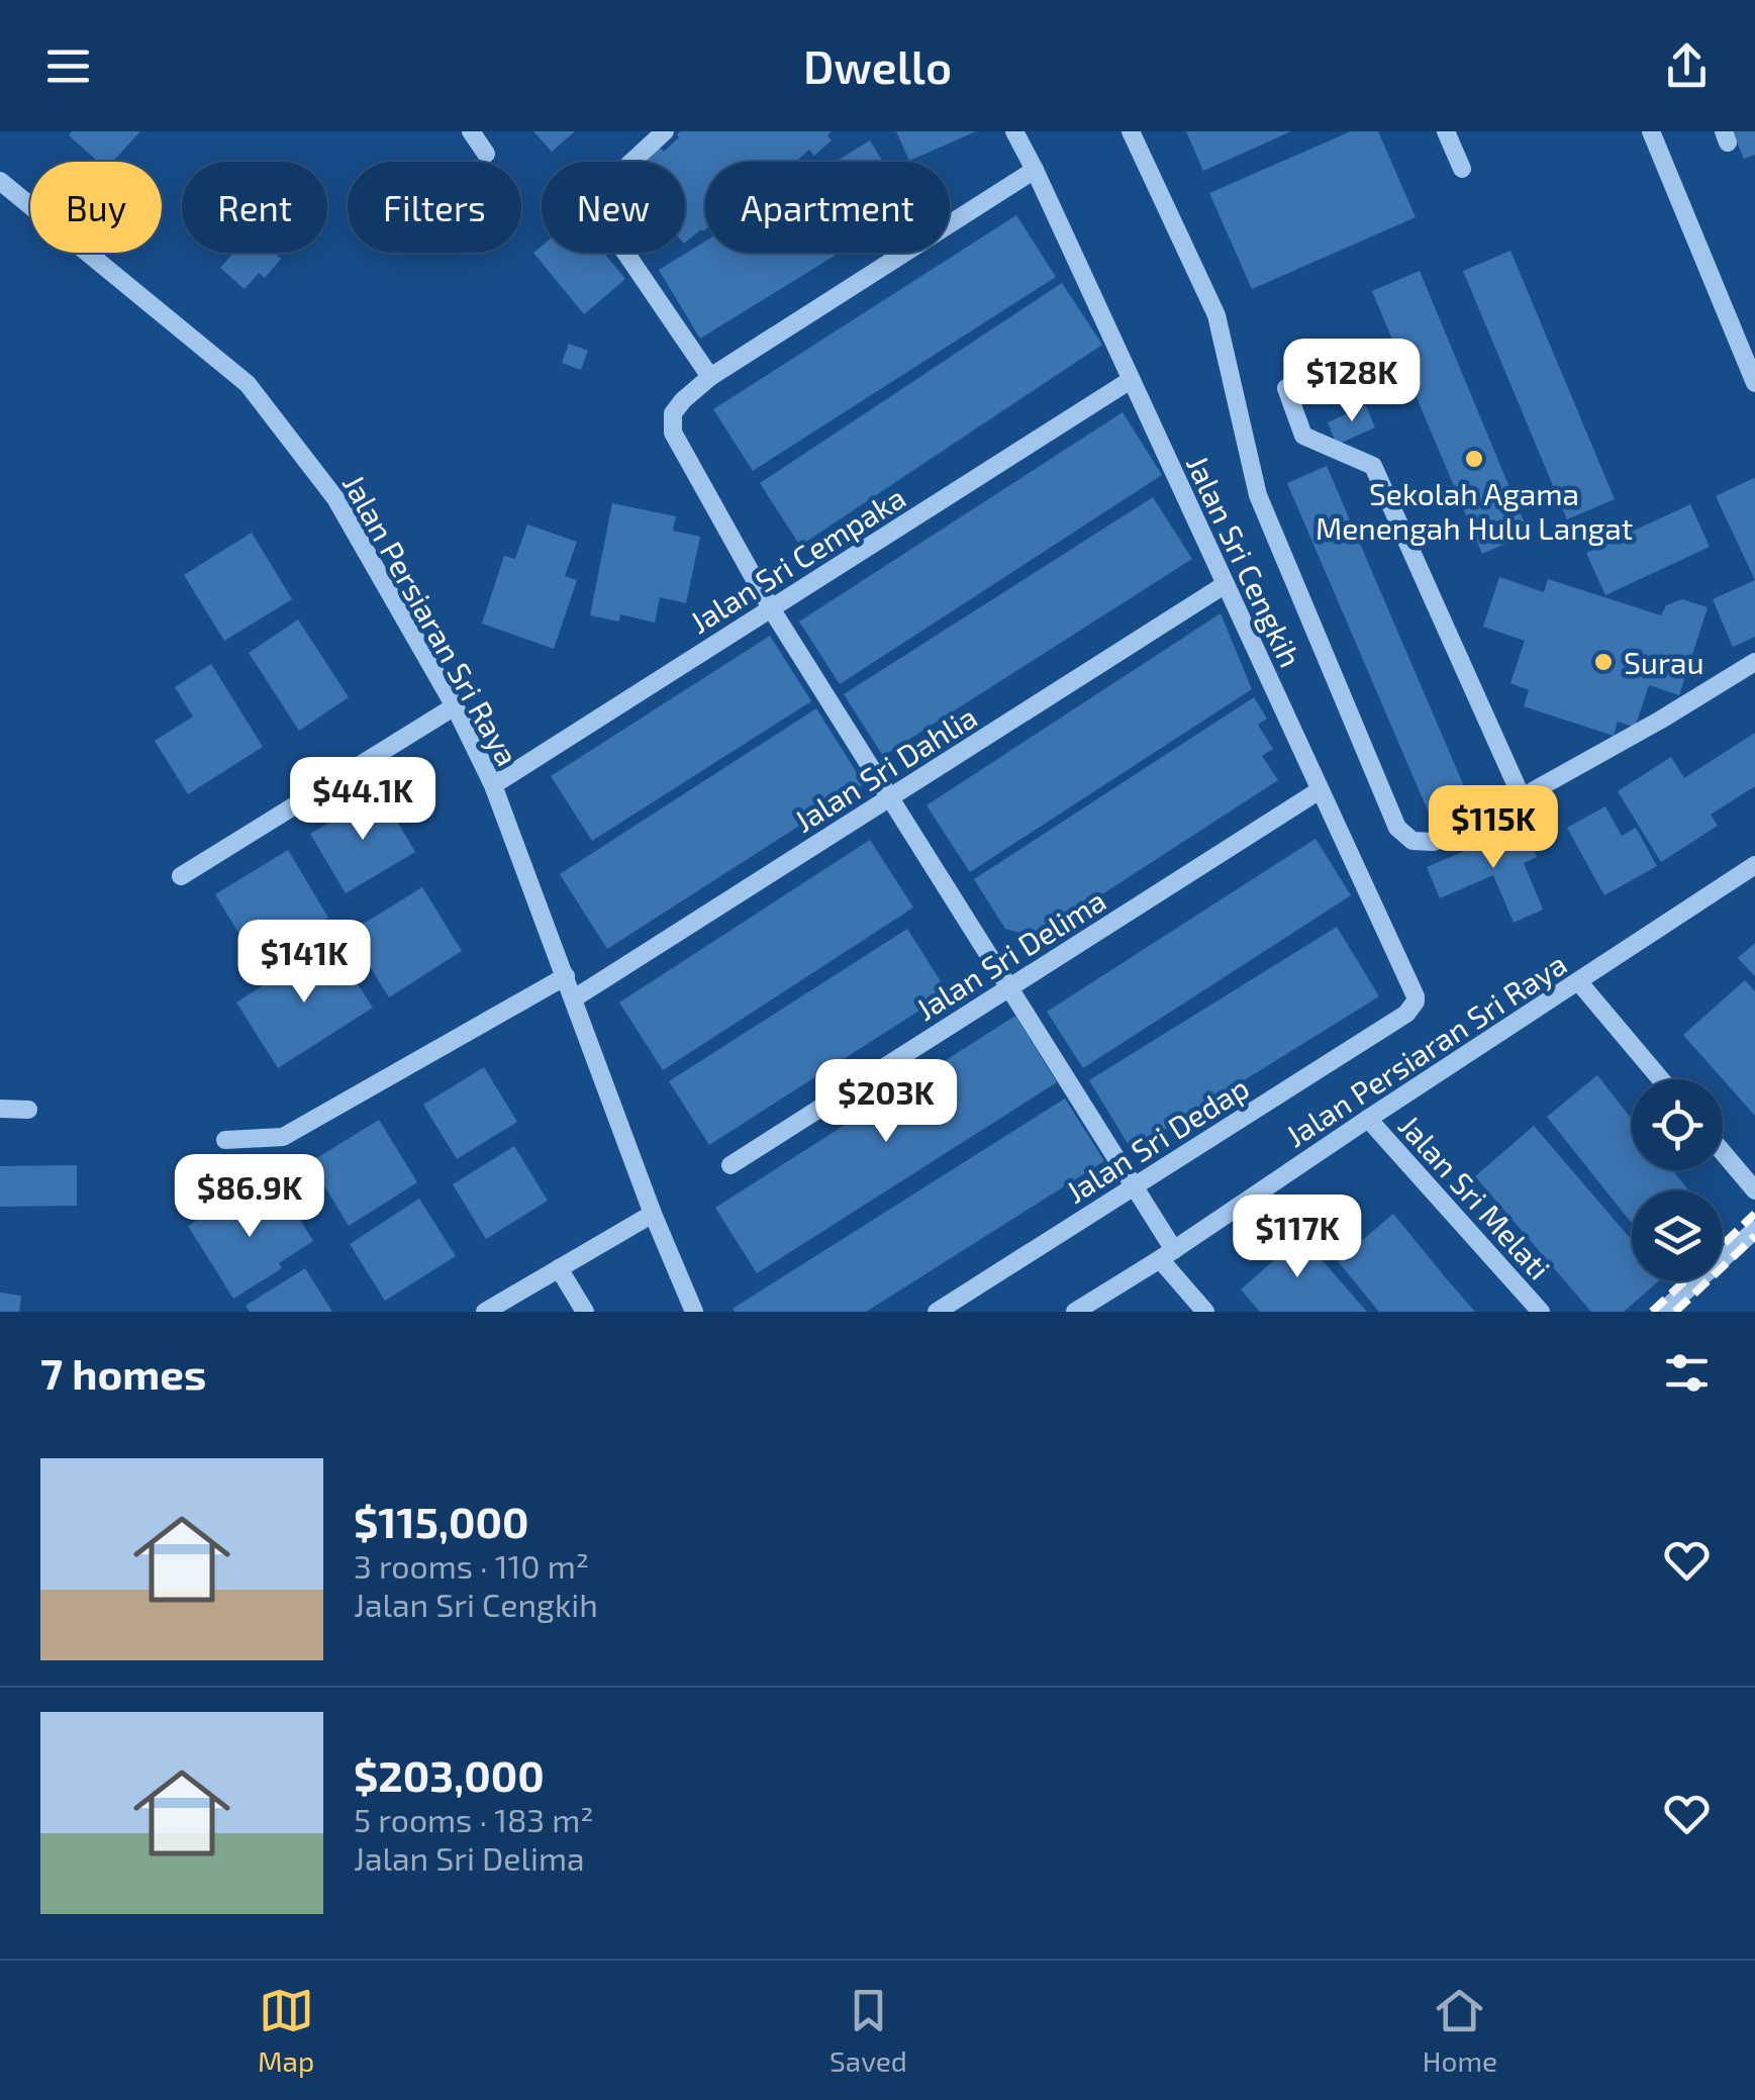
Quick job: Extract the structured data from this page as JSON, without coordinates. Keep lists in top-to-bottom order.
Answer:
{
  "streets": {
    "street": [
      "Jalan Sri Cempaka",
      "Jalan Sri Cengkih",
      "Jalan Persiaran Sri Raya",
      "Jalan Sri Dahlia",
      "Jalan Sri Delima",
      "Jalan Sri Dedap",
      "Jalan Sri Melati"
    ]
  },
  "crossings": [
    ["Jalan Sri Cempaka", "Jalan Sri Cengkih"],
    ["Jalan Sri Cempaka", "Jalan Persiaran Sri Raya"],
    ["Jalan Sri Cengkih", "Jalan Sri Dahlia"],
    ["Jalan Sri Cengkih", "Jalan Sri Delima"],
    ["Jalan Sri Cengkih", "Jalan Sri Dedap"],
    ["Jalan Persiaran Sri Raya", "Jalan Sri Dahlia"],
    ["Jalan Persiaran Sri Raya", "Jalan Sri Melati"]
  ],
  "places": ["Sekolah Agama Menengah Hulu Langat", "Surau"],
  "page": {
    "header": "Dwello",
    "chip": [
      "Buy",
      "Rent",
      "Filters",
      "New",
      "Apartment"
    ],
    "price": [
      "$128K",
      "$44.1K",
      "$115K",
      "$141K",
      "$203K",
      "$86.9K",
      "$117K"
    ],
    "heading": "7 homes",
    "list": [
      {
        "name": "$115,000",
        "note": "3 rooms · 110 m² · Jalan Sri Cengkih"
      },
      {
        "name": "$203,000",
        "note": "5 rooms · 183 m² · Jalan Sri Delima"
      }
    ],
    "tabs": ["Map", "Saved", "Home"]
  }
}
